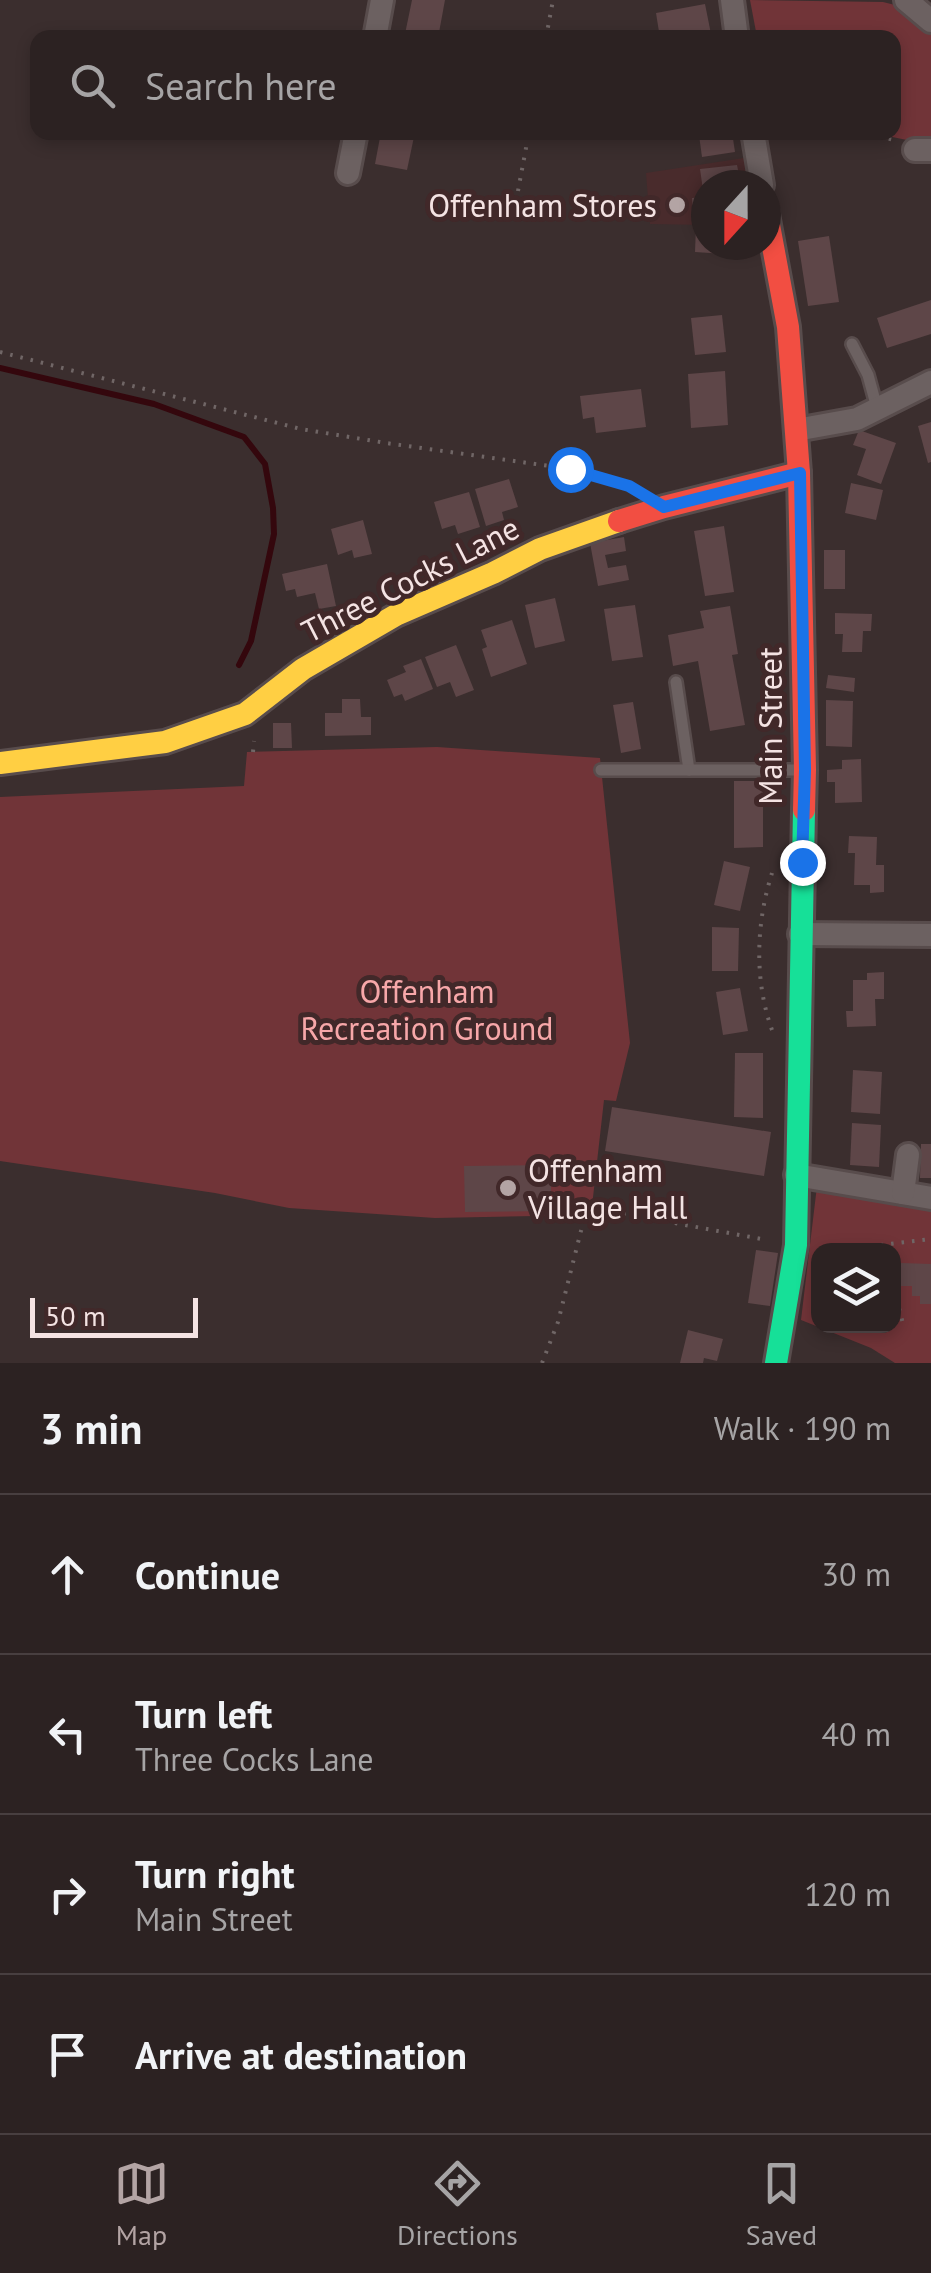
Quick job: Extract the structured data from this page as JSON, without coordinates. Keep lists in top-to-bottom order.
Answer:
{
  "streets": {
    "street": ["Three Cocks Lane", "Main Street"]
  },
  "crossings": [
    ["Three Cocks Lane", "Main Street"]
  ],
  "parks": ["Offenham Recreation Ground"],
  "places": ["Offenham Stores", "Offenham Village Hall"],
  "scale_bar": "50 m",
  "north": "bottom",
  "page": {
    "search": "Search here",
    "scale": "50 m",
    "heading": ["3 min", "Walk · 190 m"],
    "list": [
      ["Continue", "30 m"],
      ["Turn left", "Three Cocks Lane", "40 m"],
      ["Turn right", "Main Street", "120 m"],
      "Arrive at destination"
    ],
    "nav": ["Map", "Directions", "Saved"]
  }
}
